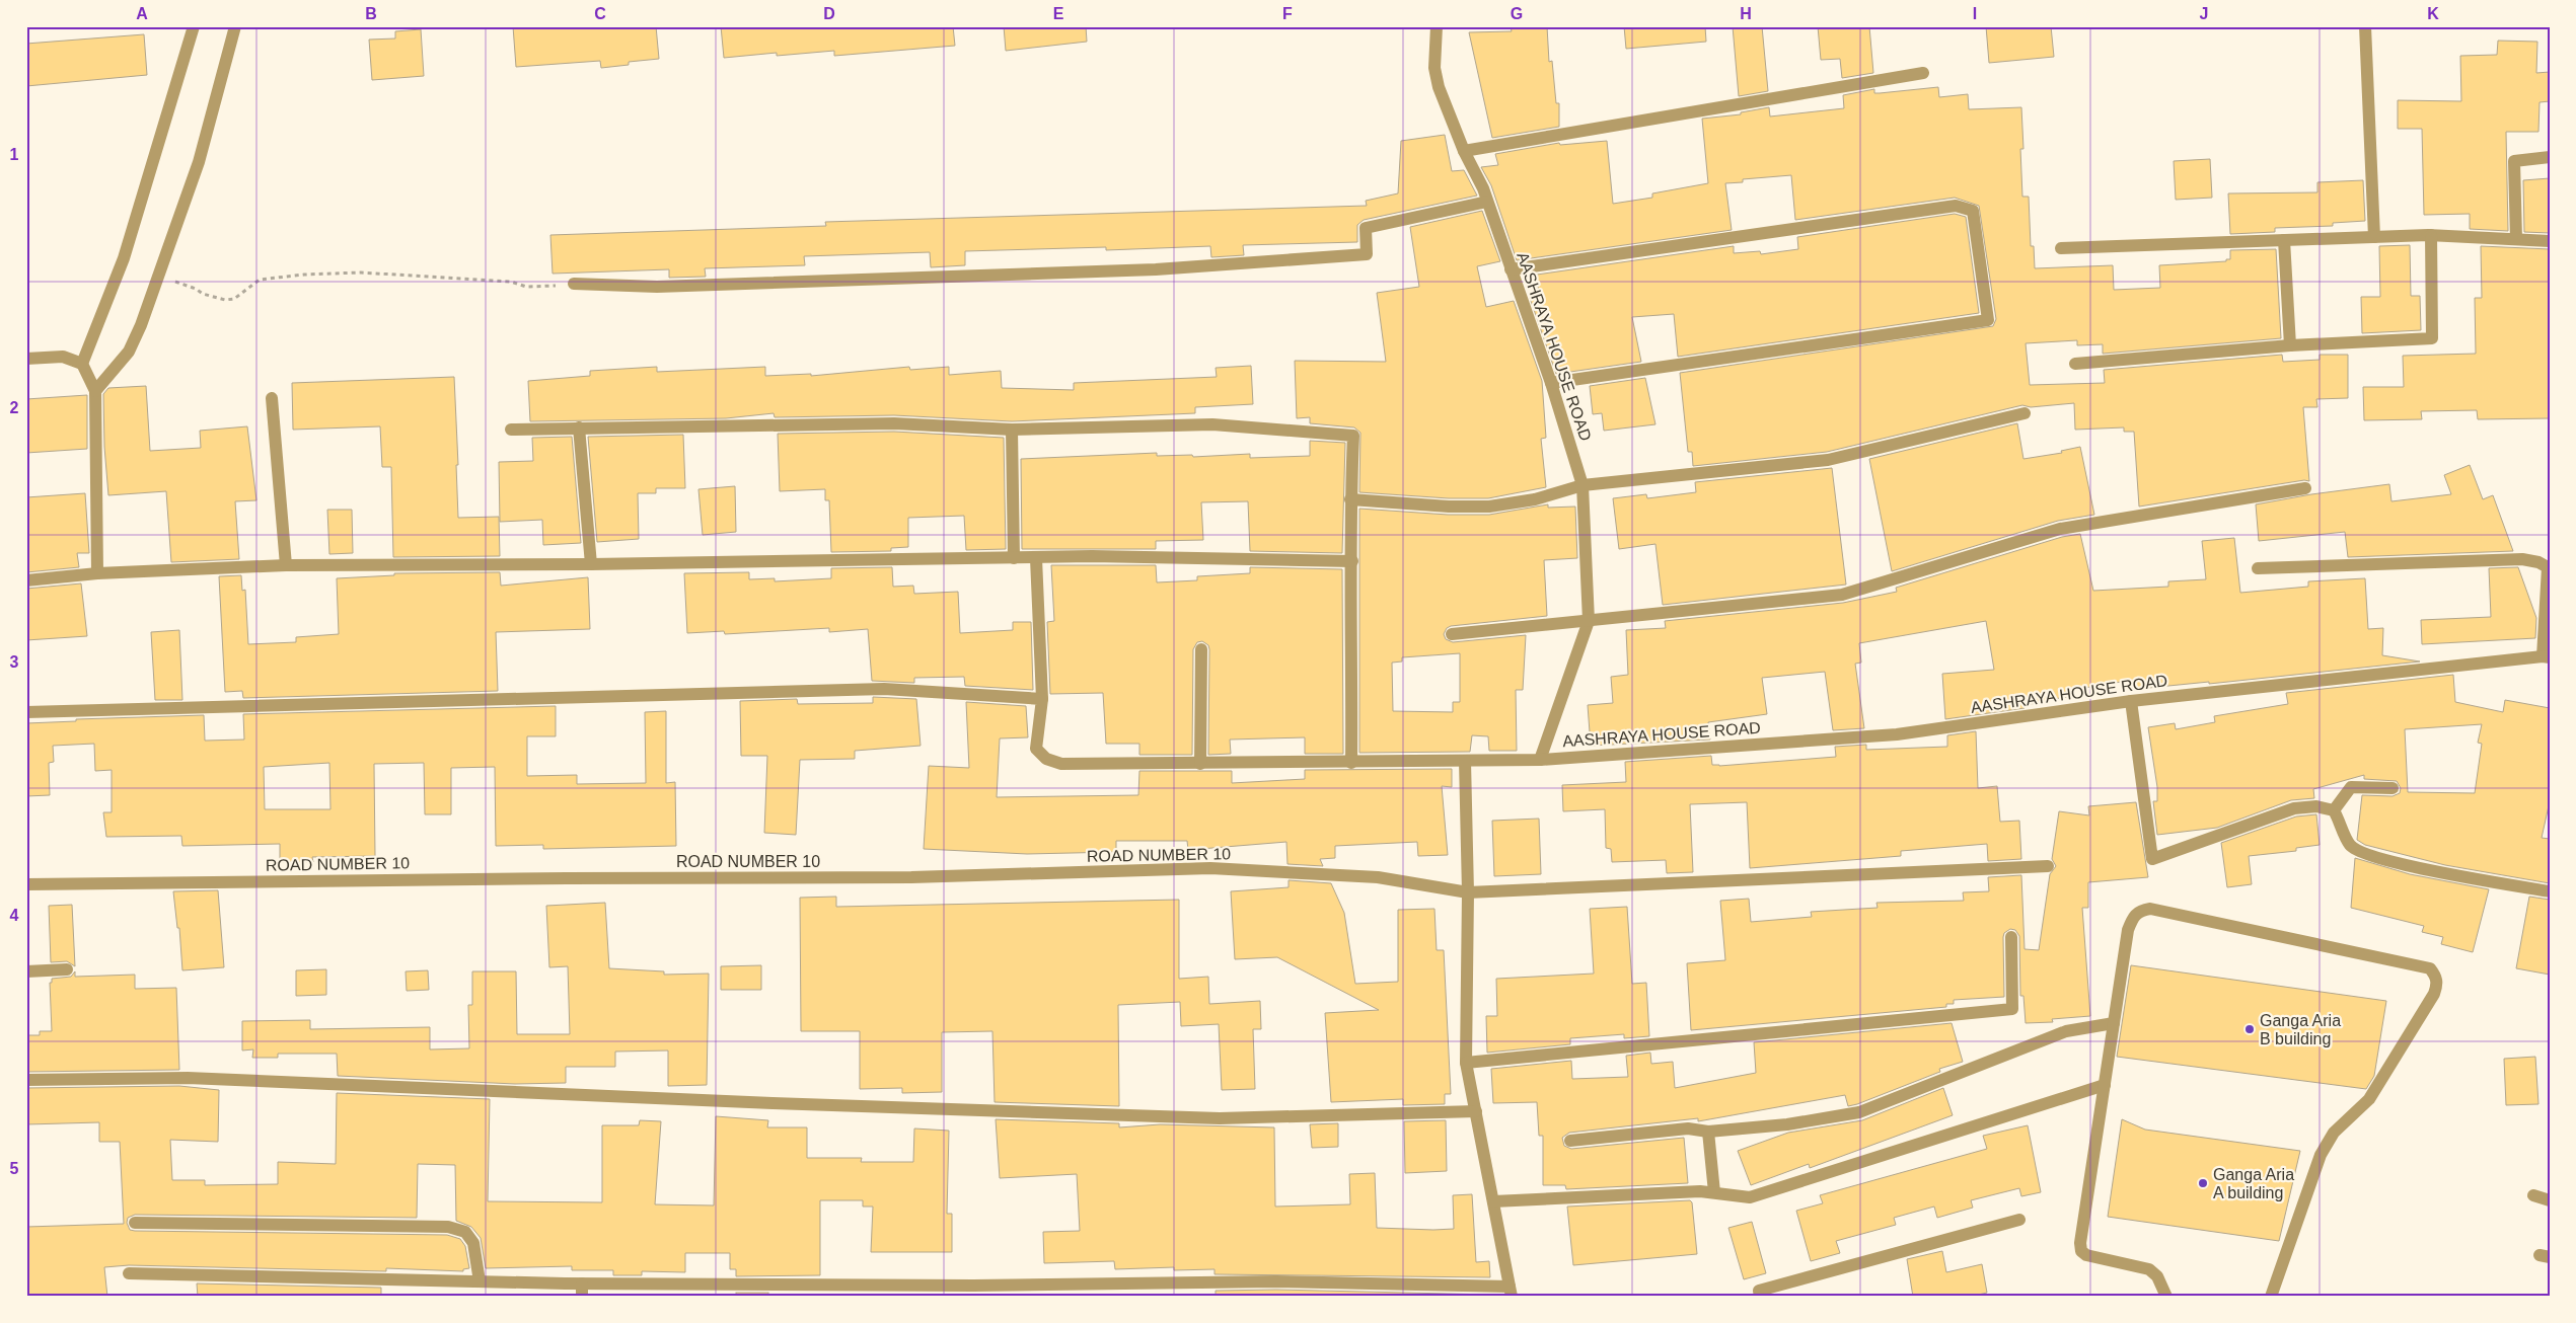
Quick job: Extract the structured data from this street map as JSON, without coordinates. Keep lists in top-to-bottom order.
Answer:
{
  "streets": {
    "street": ["AASHRAYA HOUSE ROAD", "ROAD NUMBER 10"]
  },
  "places": ["Ganga Aria B building", "Ganga Aria A building"],
  "grid": {
    "columns": [
      "A",
      "B",
      "C",
      "D",
      "E",
      "F",
      "G",
      "H",
      "I",
      "J",
      "K"
    ],
    "rows": [
      "1",
      "2",
      "3",
      "4",
      "5"
    ]
  }
}
